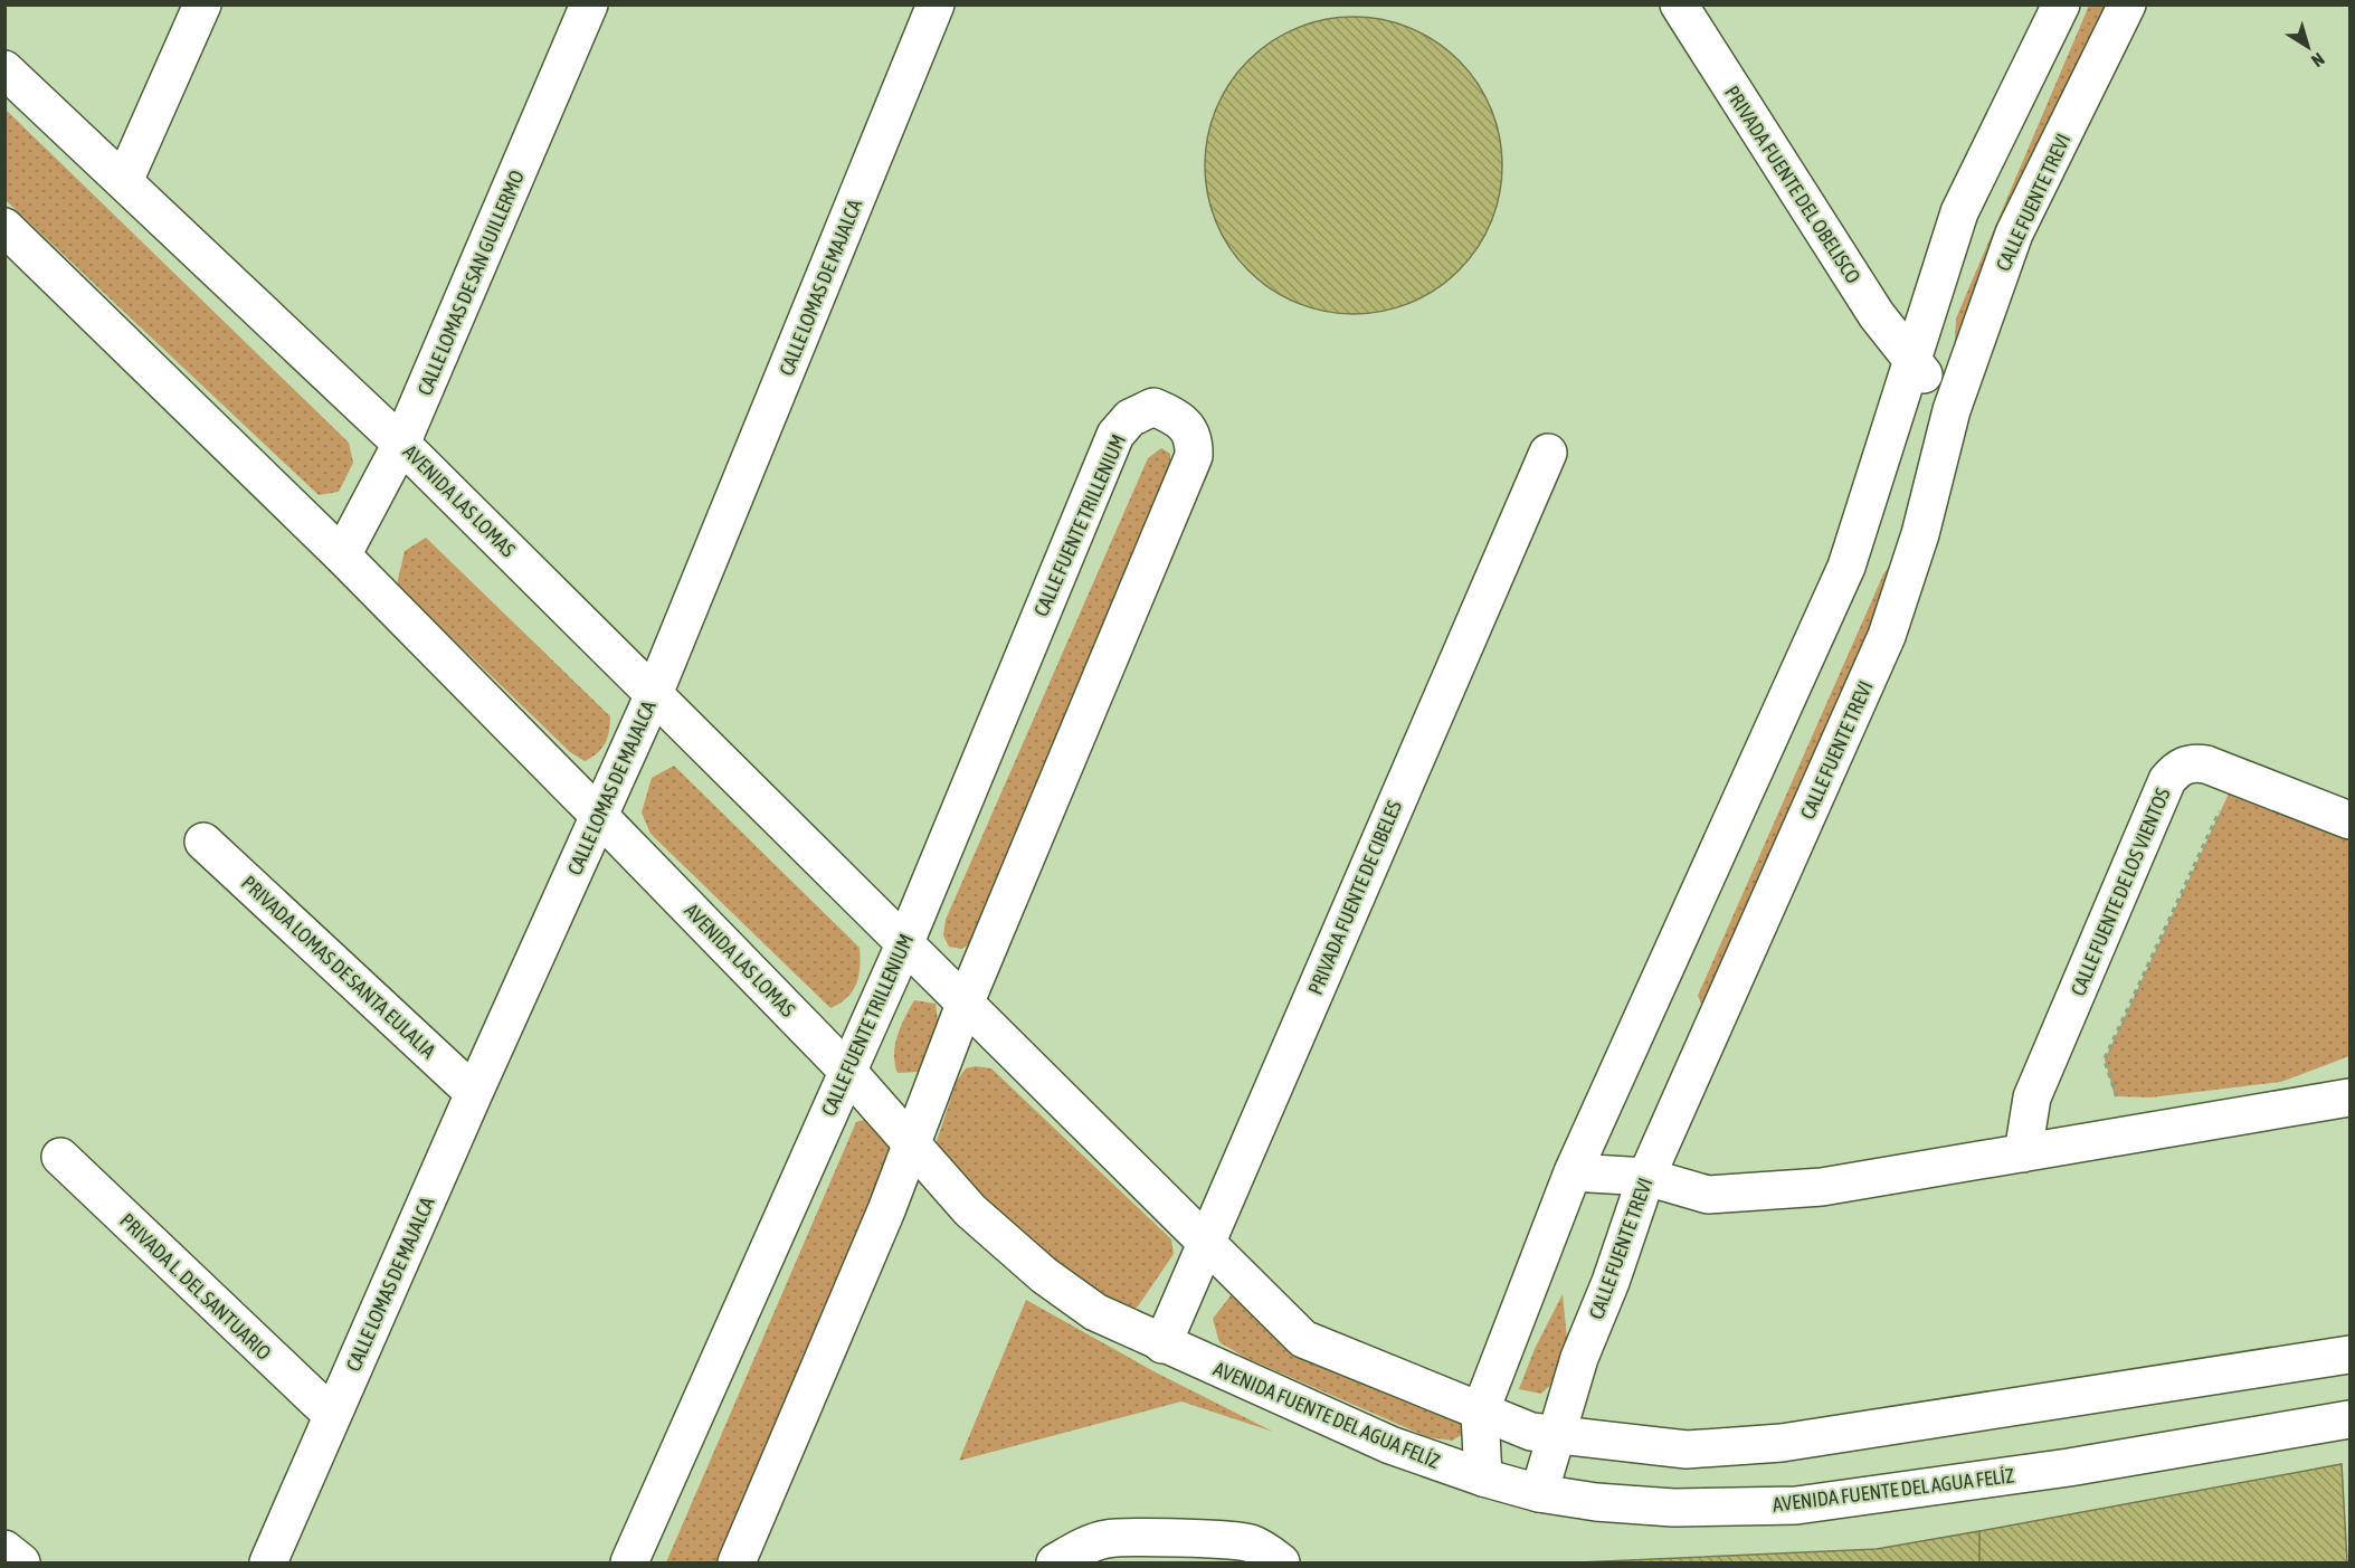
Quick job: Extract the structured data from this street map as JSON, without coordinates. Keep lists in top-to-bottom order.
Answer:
{
  "streets": {
    "street": [
      "PRIVADA FUENTE DEL OBELISCO",
      "CALLE FUENTE TREVI",
      "CALLE LOMAS DE SAN GUILLERMO",
      "CALLE LOMAS DE MAJALCA",
      "AVENIDA LAS LOMAS",
      "CALLE FUENTE TRILLENIUM",
      "CALLE FUENTE DE LOS VIENTOS",
      "PRIVADA FUENTE DE CIBELES",
      "PRIVADA LOMAS DE SANTA EULALIA",
      "PRIVADA L. DEL SANTUARIO",
      "AVENIDA FUENTE DEL AGUA FELÍZ"
    ]
  },
  "crossings": [
    ["PRIVADA FUENTE DEL OBELISCO", "CALLE FUENTE TREVI"],
    ["CALLE FUENTE TREVI", "AVENIDA FUENTE DEL AGUA FELÍZ"],
    ["CALLE LOMAS DE SAN GUILLERMO", "AVENIDA LAS LOMAS"],
    ["CALLE LOMAS DE MAJALCA", "AVENIDA LAS LOMAS"],
    ["CALLE LOMAS DE MAJALCA", "PRIVADA LOMAS DE SANTA EULALIA"],
    ["CALLE LOMAS DE MAJALCA", "PRIVADA L. DEL SANTUARIO"],
    ["AVENIDA LAS LOMAS", "CALLE FUENTE TRILLENIUM"],
    ["AVENIDA LAS LOMAS", "AVENIDA FUENTE DEL AGUA FELÍZ"],
    ["CALLE FUENTE TRILLENIUM", "AVENIDA FUENTE DEL AGUA FELÍZ"],
    ["PRIVADA FUENTE DE CIBELES", "AVENIDA FUENTE DEL AGUA FELÍZ"]
  ],
  "north": "bottom right"
}
